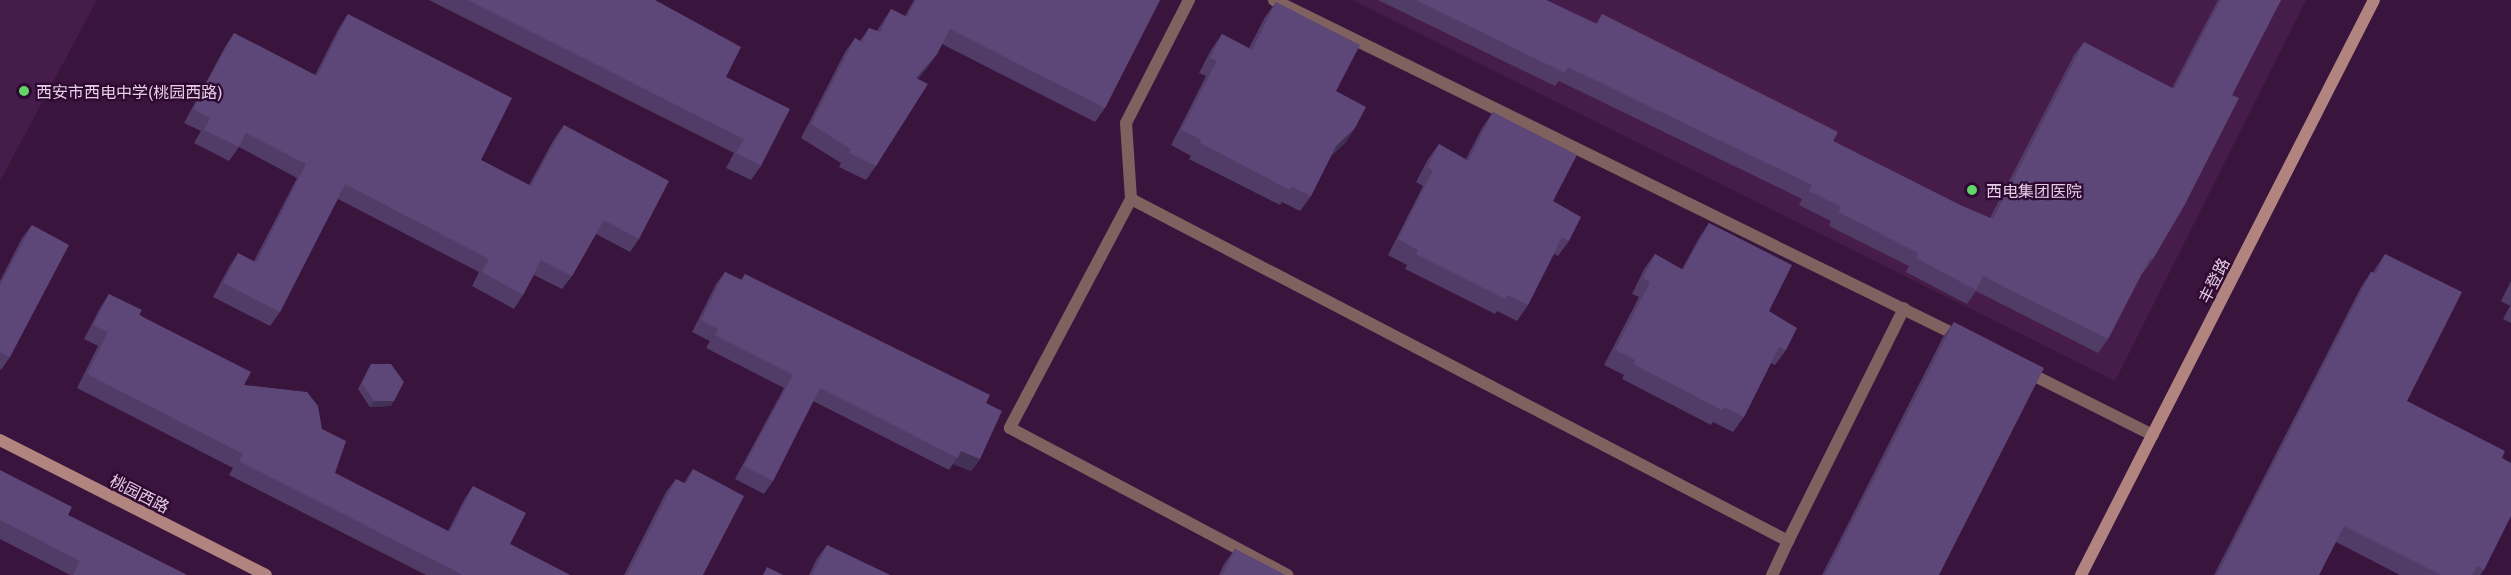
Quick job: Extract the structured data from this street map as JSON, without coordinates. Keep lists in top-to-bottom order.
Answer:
{
  "streets": {
    "street": ["丰登路", "桃园西路"]
  },
  "places": ["西安市西电中学(桃园西路)", "西电集团医院"]
}
